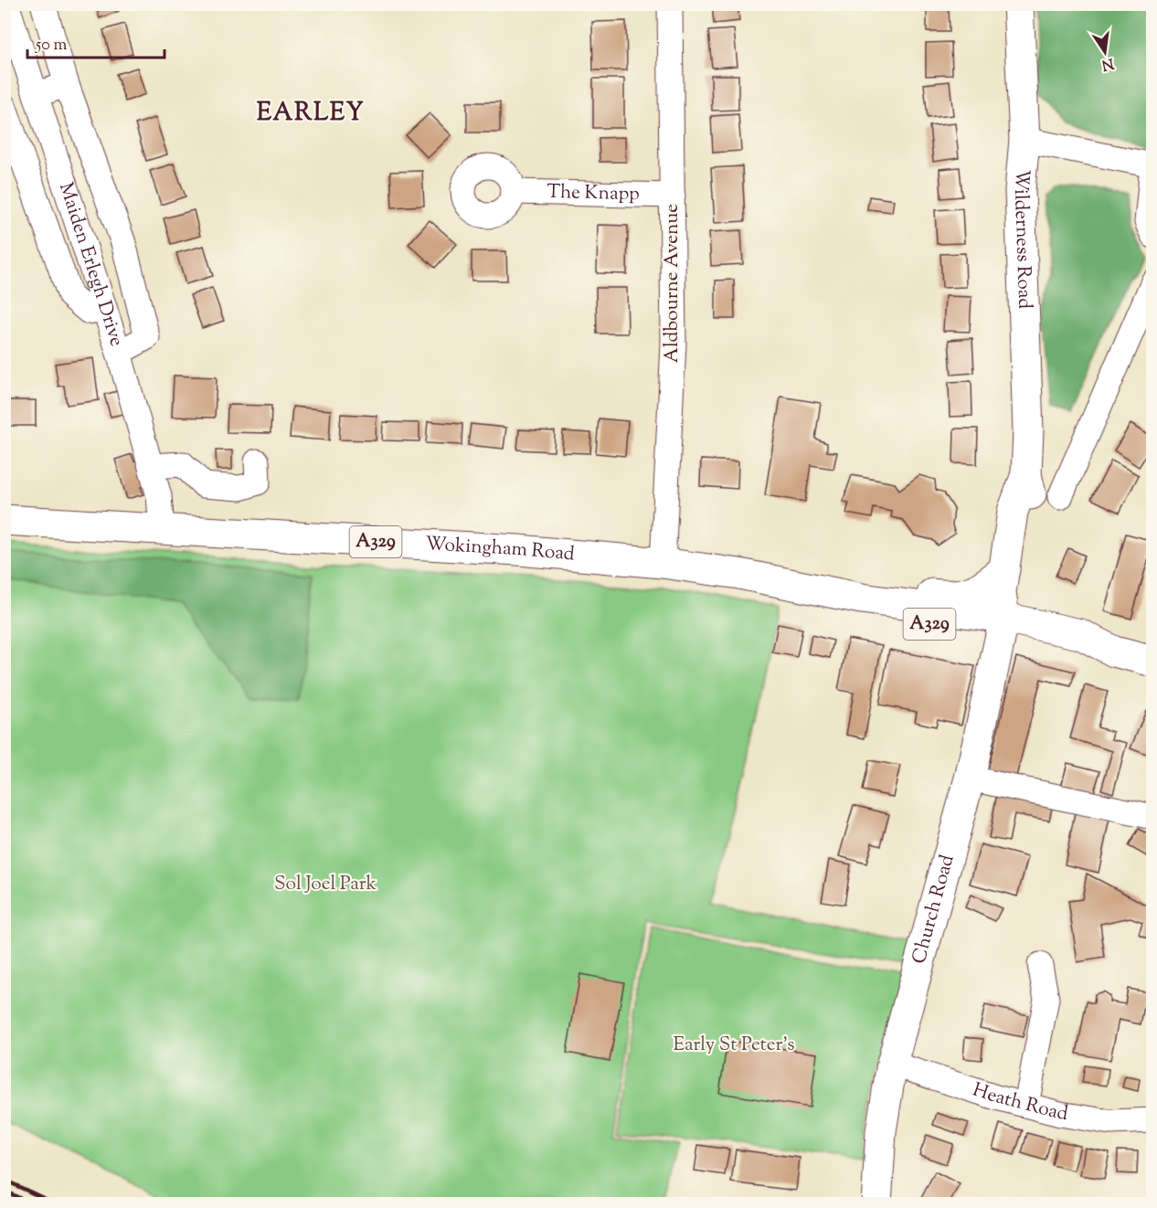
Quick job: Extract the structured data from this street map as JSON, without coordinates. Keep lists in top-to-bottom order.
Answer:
{
  "streets": {
    "main road": [
      "Wilderness Road",
      "A329",
      "Wokingham Road",
      "Church Road"
    ],
    "street": [
      "The Knapp",
      "Maiden Erlegh Drive",
      "Aldbourne Avenue",
      "Heath Road"
    ]
  },
  "crossings": [
    ["The Knapp", "Aldbourne Avenue"],
    ["Wilderness Road", "Wokingham Road"],
    ["Wilderness Road", "Church Road"],
    ["Maiden Erlegh Drive", "Wokingham Road"],
    ["Aldbourne Avenue", "Wokingham Road"],
    ["Wokingham Road", "Church Road"],
    ["Church Road", "Heath Road"]
  ],
  "districts": ["EARLEY"],
  "parks": ["Sol Joel Park", "Early St Peter's"],
  "scale_bar": "50 m",
  "north": "bottom"
}
